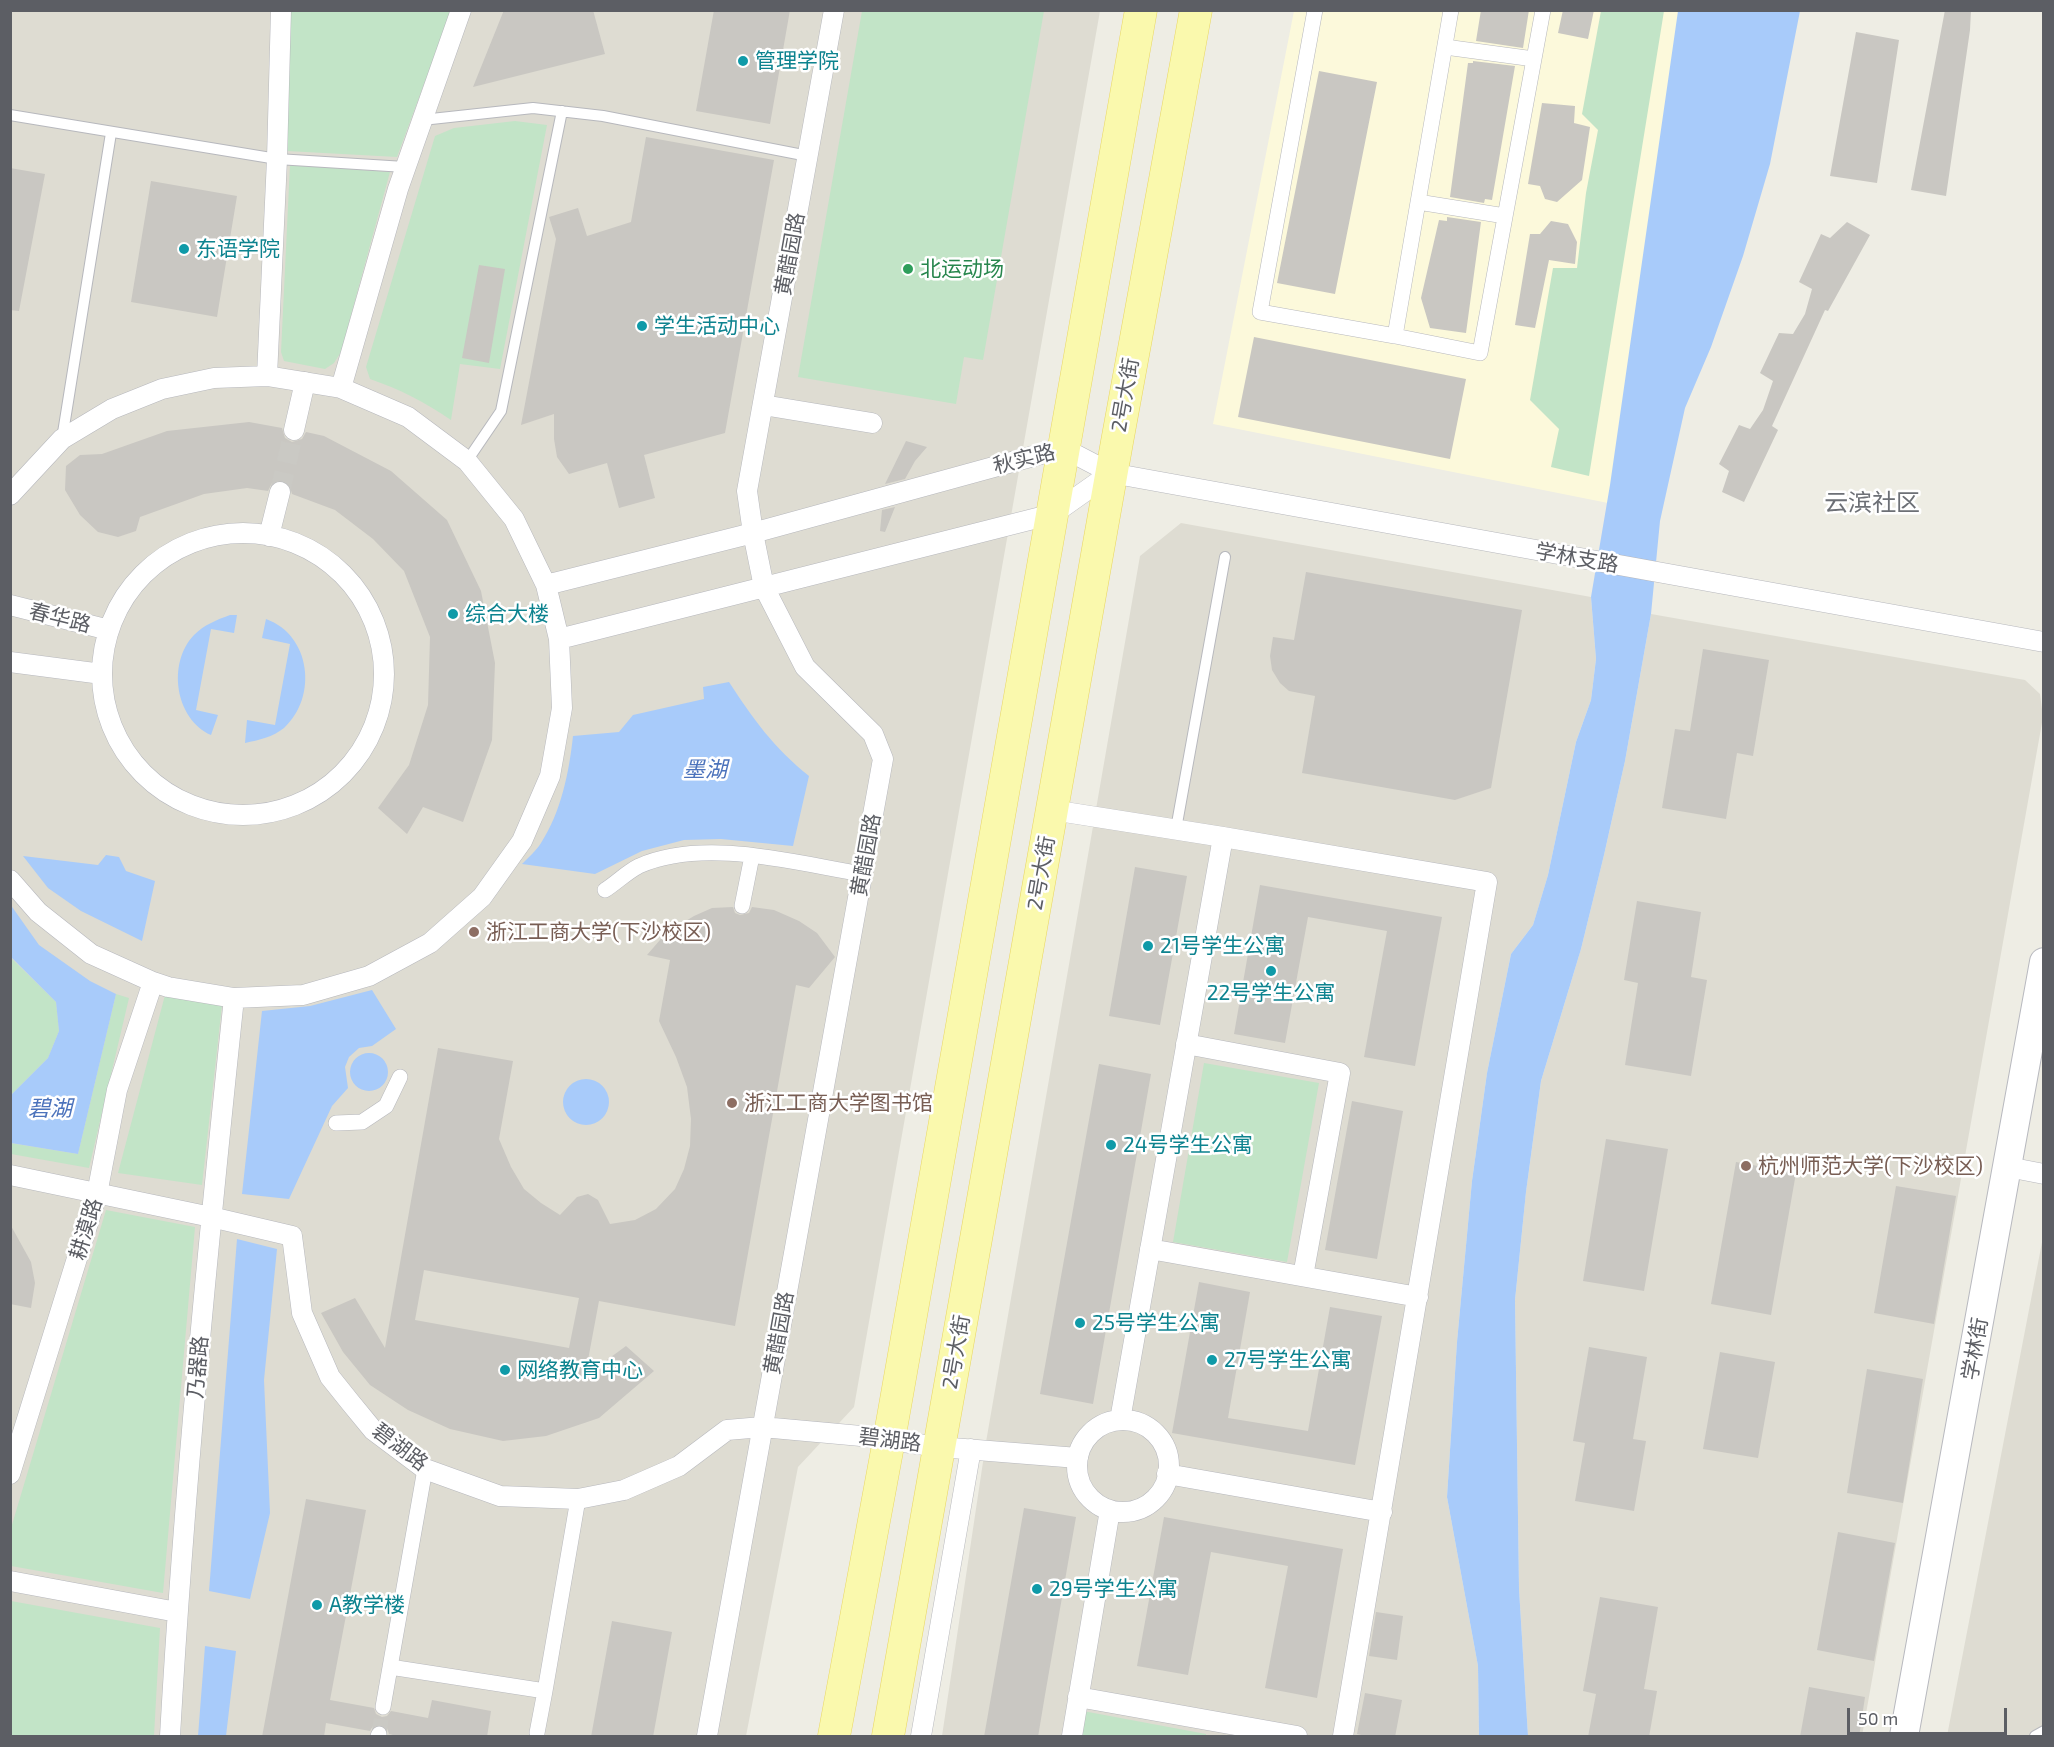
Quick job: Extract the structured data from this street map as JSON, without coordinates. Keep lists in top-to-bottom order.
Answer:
{
  "streets": {
    "main road": ["2号大街", "学林街"],
    "street": [
      "黄醋园路",
      "秋实路",
      "学林支路",
      "春华路",
      "耕漠路",
      "乃器路",
      "碧湖路"
    ]
  },
  "crossings": [
    ["黄醋园路", "秋实路"],
    ["黄醋园路", "碧湖路"],
    ["2号大街", "秋实路"],
    ["2号大街", "学林支路"],
    ["2号大街", "碧湖路"],
    ["秋实路", "学林支路"],
    ["耕漠路", "碧湖路"],
    ["乃器路", "碧湖路"]
  ],
  "districts": ["云滨社区"],
  "water": ["墨湖", "碧湖"],
  "places": [
    "管理学院",
    "东语学院",
    "北运动场",
    "学生活动中心",
    "综合大楼",
    "浙江工商大学(下沙校区)",
    "21号学生公寓",
    "22号学生公寓",
    "浙江工商大学图书馆",
    "24号学生公寓",
    "杭州师范大学(下沙校区)",
    "25号学生公寓",
    "27号学生公寓",
    "网络教育中心",
    "29号学生公寓",
    "A教学楼"
  ],
  "scale_bar": "50 m"
}
